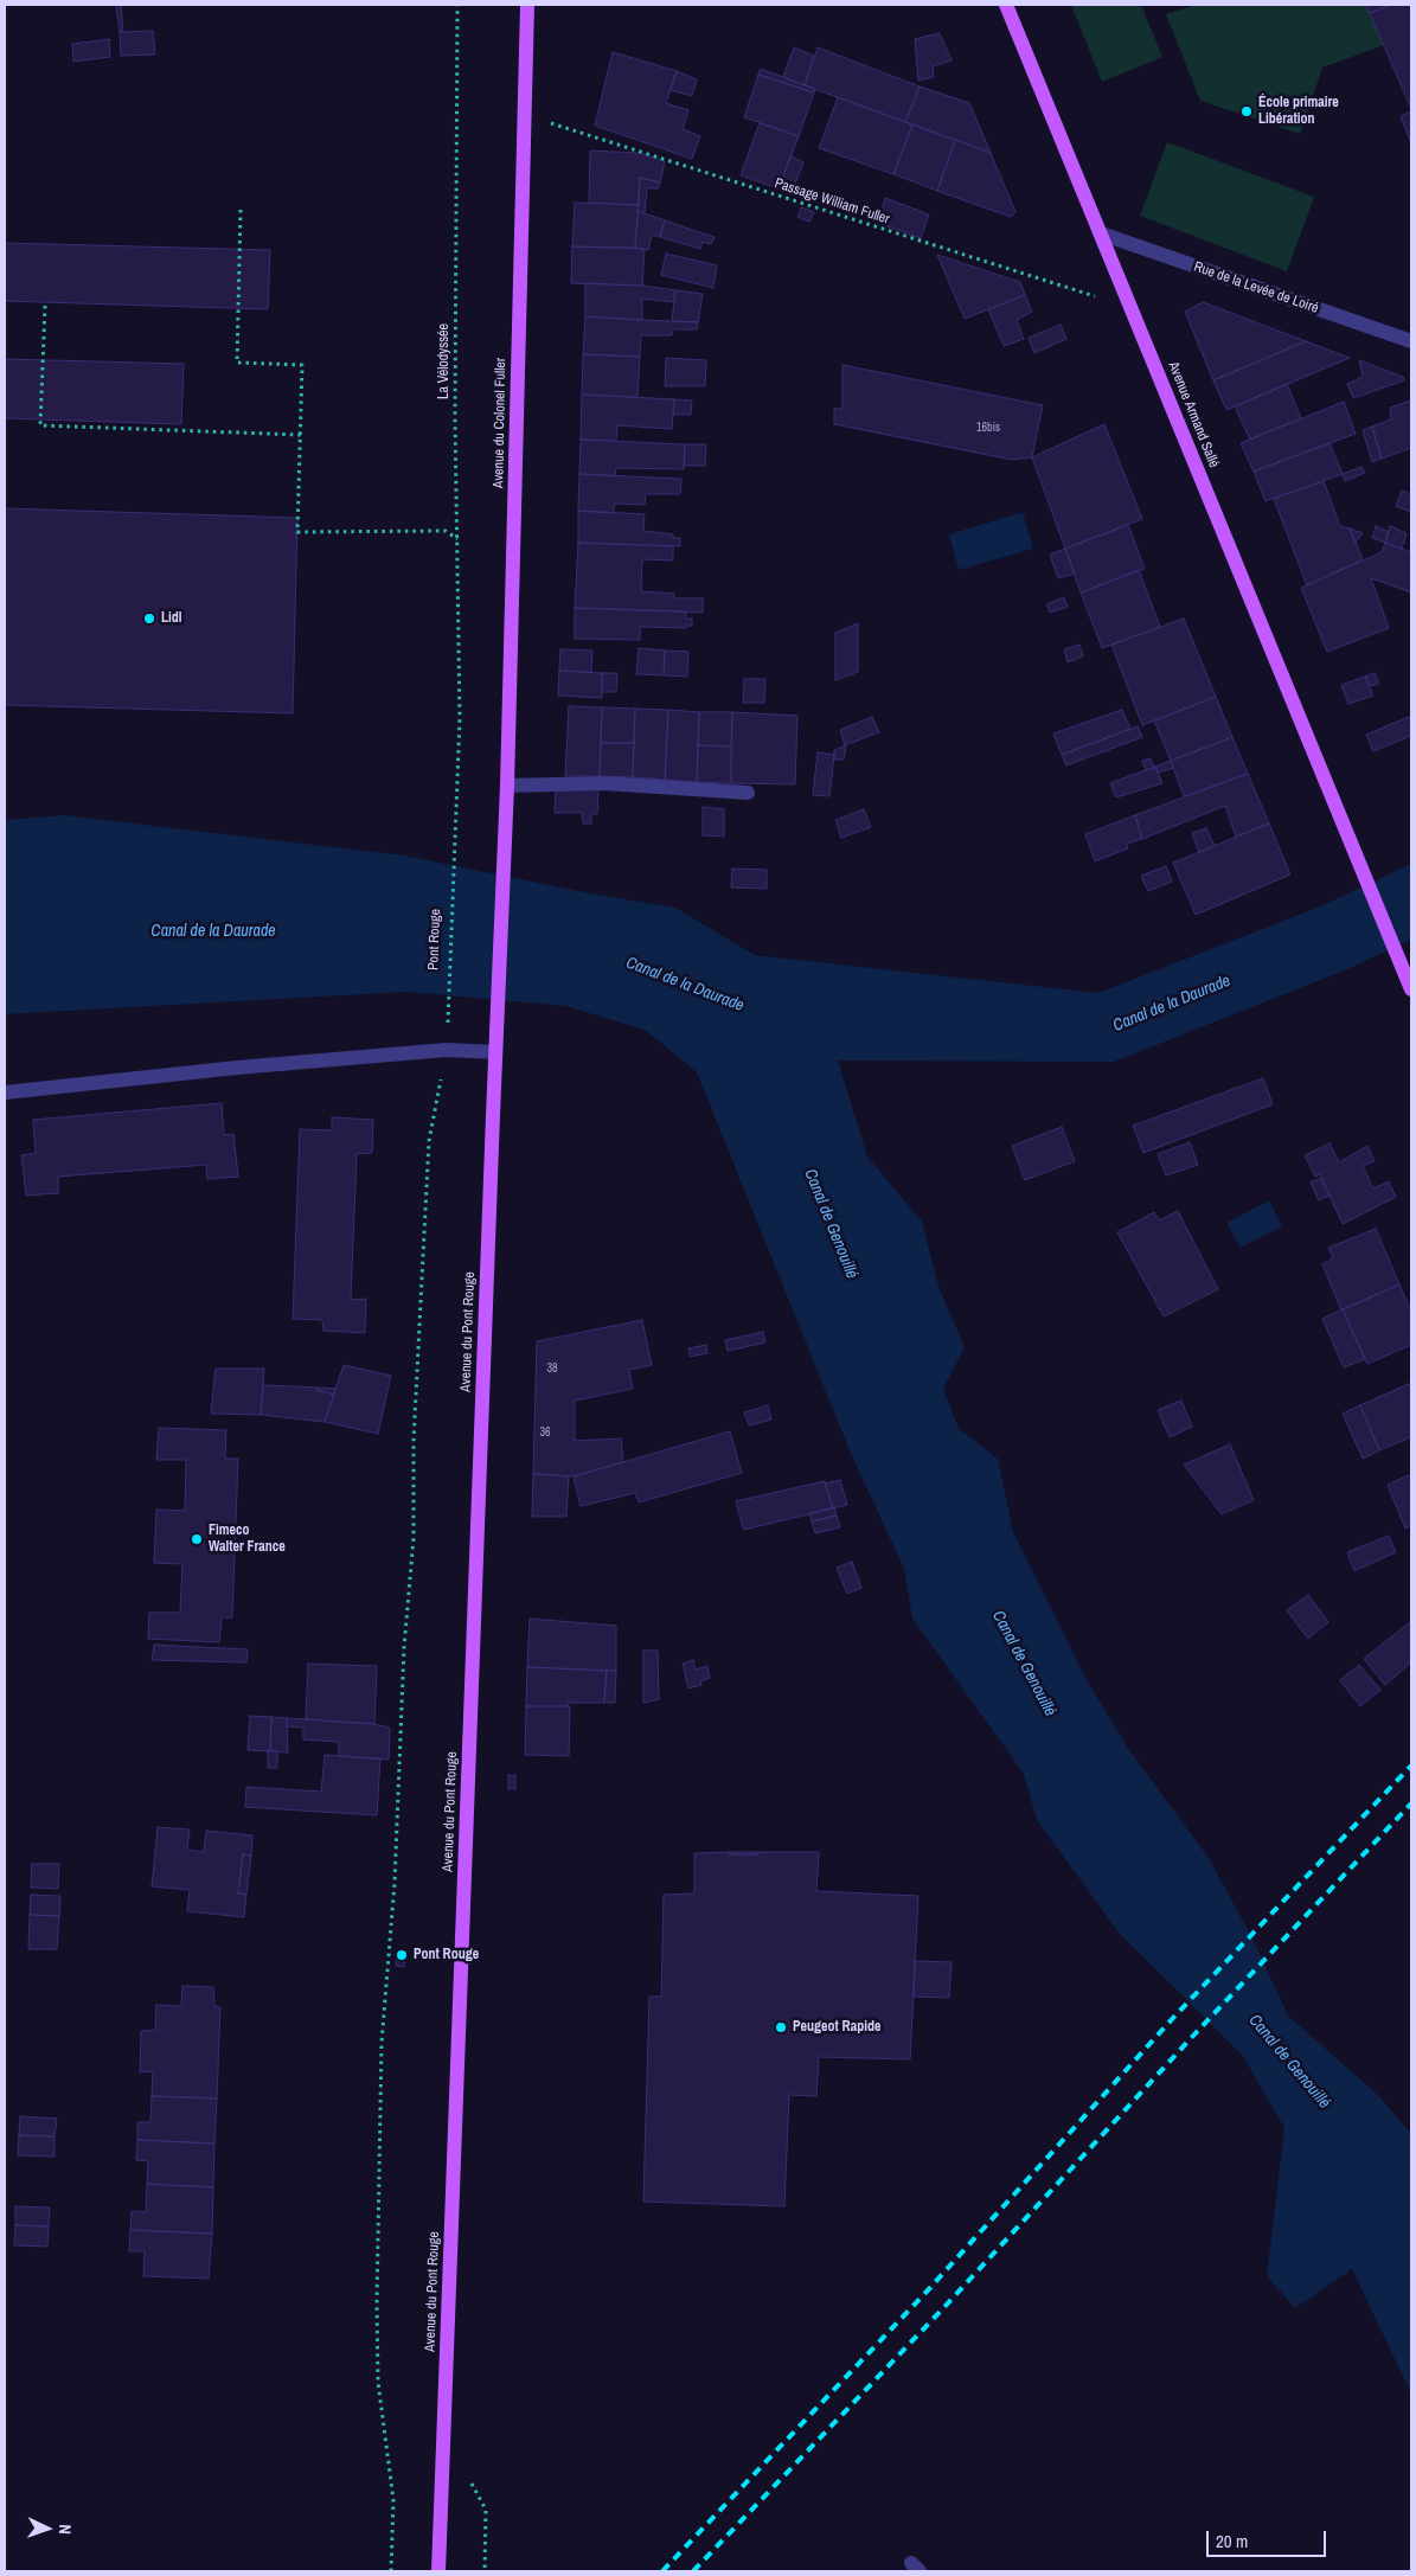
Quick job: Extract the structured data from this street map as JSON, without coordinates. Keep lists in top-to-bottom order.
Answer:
{
  "streets": {
    "main road": ["Avenue Armand Sallé", "Avenue du Colonel Fuller", "Avenue du Pont Rouge"],
    "street": ["Rue de la Levée de Loiré"],
    "path": ["Passage William Fuller", "La Vélodyssée", "Pont Rouge"]
  },
  "crossings": [
    ["Passage William Fuller", "Avenue Armand Sallé"],
    ["Passage William Fuller", "Avenue du Colonel Fuller"],
    ["Rue de la Levée de Loiré", "Avenue Armand Sallé"],
    ["La Vélodyssée", "Pont Rouge"],
    ["Avenue du Colonel Fuller", "Avenue du Pont Rouge"]
  ],
  "water": ["Canal de la Daurade", "Canal de Genouillé"],
  "places": [
    "École primaire Libération",
    "Lidl",
    "Fimeco Walter France",
    "Pont Rouge",
    "Peugeot Rapide"
  ],
  "house_numbers": ["16bis", "38", "36"],
  "scale_bar": "20 m",
  "north": "right"
}
